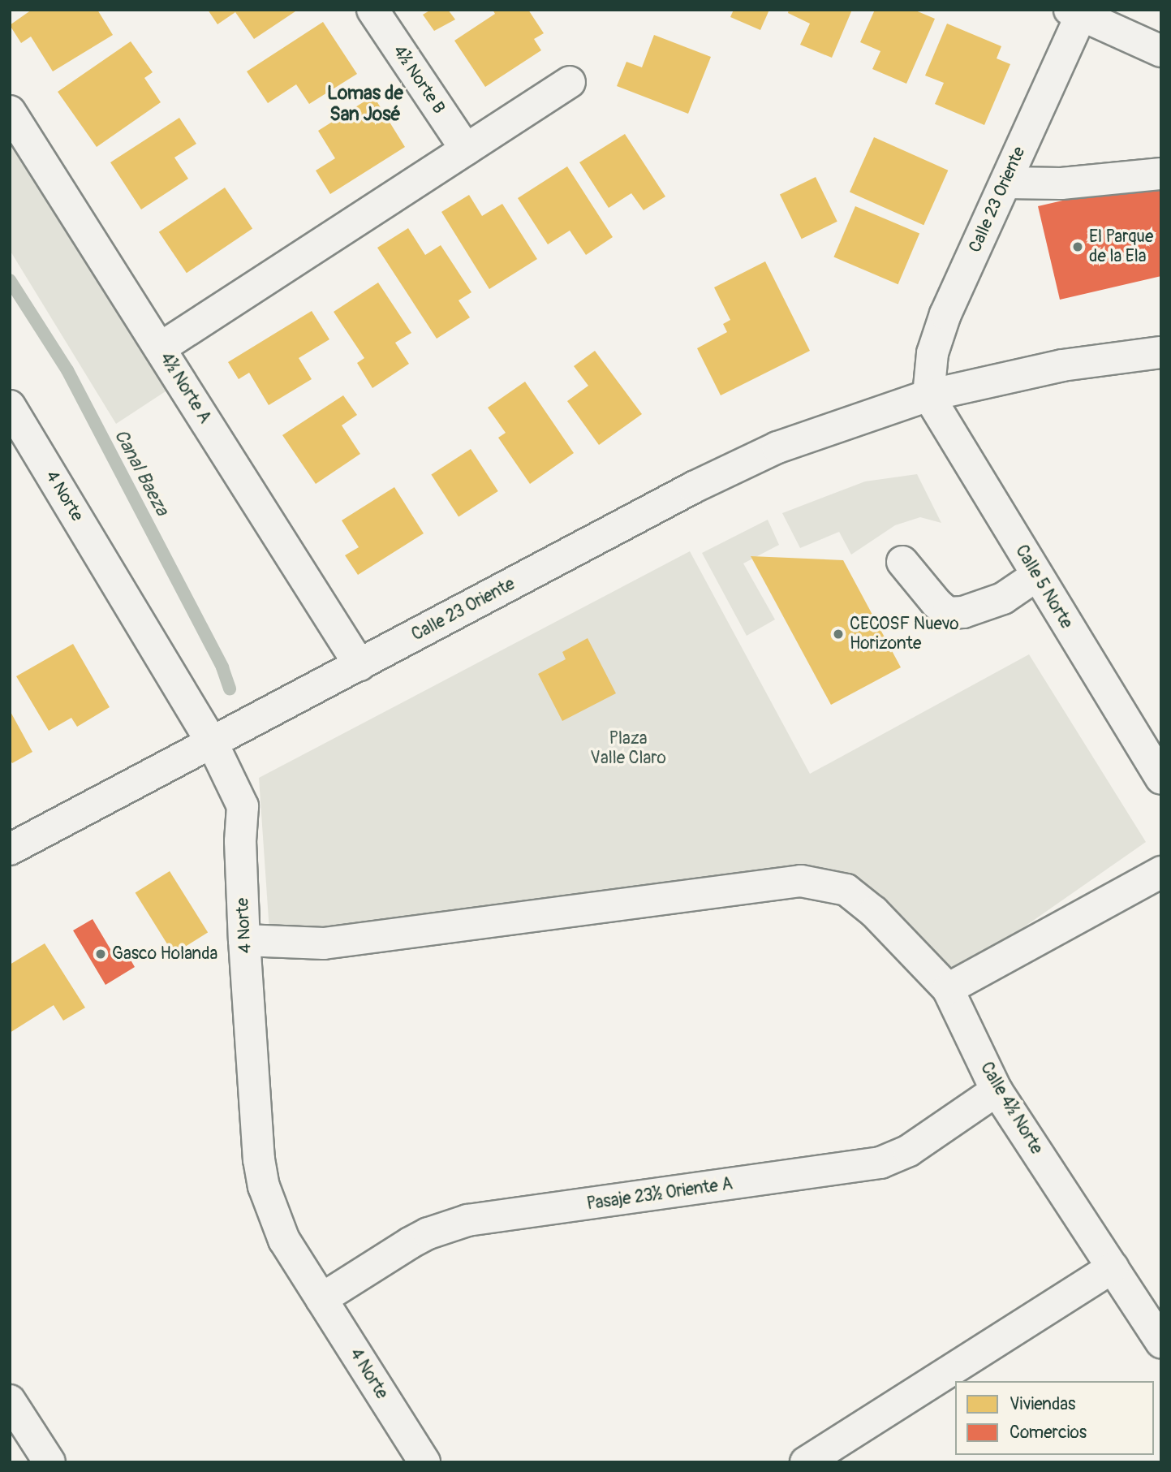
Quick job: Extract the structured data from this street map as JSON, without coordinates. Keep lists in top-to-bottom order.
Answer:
{
  "streets": {
    "street": [
      "4½ Norte B",
      "Calle 23 Oriente",
      "4½ Norte A",
      "4 Norte",
      "Calle 5 Norte",
      "Calle 4½ Norte",
      "Pasaje 23½ Oriente A"
    ]
  },
  "crossings": [
    ["Calle 23 Oriente", "4½ Norte A"],
    ["Calle 23 Oriente", "4 Norte"],
    ["Calle 23 Oriente", "Calle 5 Norte"],
    ["4 Norte", "Calle 4½ Norte"],
    ["4 Norte", "Pasaje 23½ Oriente A"],
    ["Calle 4½ Norte", "Pasaje 23½ Oriente A"]
  ],
  "districts": ["Lomas de San José"],
  "water": ["Canal Baeza"],
  "parks": ["Plaza Valle Claro"],
  "places": ["El Parque de la Ela", "CECOSF Nuevo Horizonte", "Gasco Holanda"],
  "legend": ["Viviendas", "Comercios"]
}
